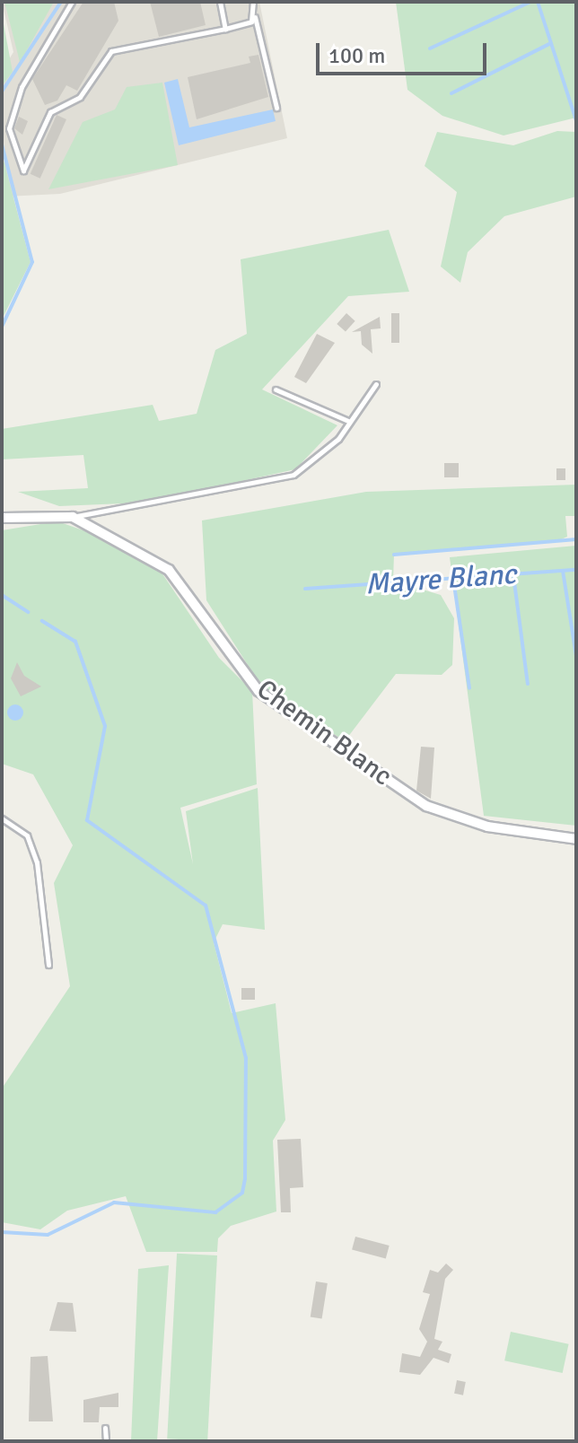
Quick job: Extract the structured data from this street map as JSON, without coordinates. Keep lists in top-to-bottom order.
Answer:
{
  "streets": {
    "street": ["Chemin Blanc"]
  },
  "water": ["Mayre Blanc"],
  "scale_bar": "100 m"
}
